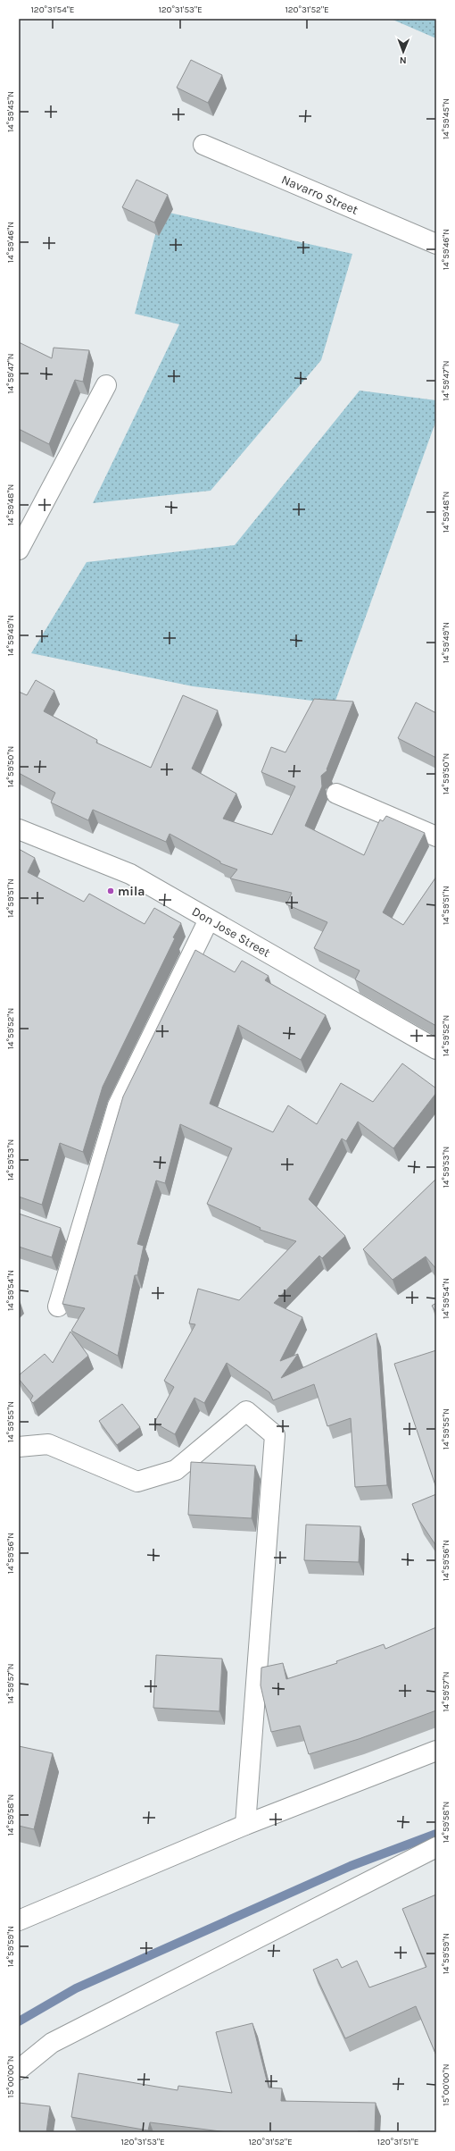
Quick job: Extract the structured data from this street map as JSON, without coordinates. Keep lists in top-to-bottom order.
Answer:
{
  "streets": {
    "street": ["Navarro Street", "Don Jose Street"]
  },
  "places": ["mila"],
  "north": "bottom",
  "coordinates": [
    "120°31'54\"E",
    "120°31'53\"E",
    "120°31'52\"E",
    "14°59'45\"N",
    "14°59'46\"N",
    "14°59'47\"N",
    "14°59'48\"N",
    "14°59'49\"N",
    "14°59'50\"N",
    "14°59'51\"N",
    "14°59'52\"N",
    "14°59'53\"N",
    "14°59'54\"N",
    "14°59'55\"N",
    "14°59'56\"N",
    "14°59'57\"N",
    "14°59'58\"N",
    "14°59'59\"N",
    "15°00'00\"N",
    "120°31'51\"E"
  ]
}
